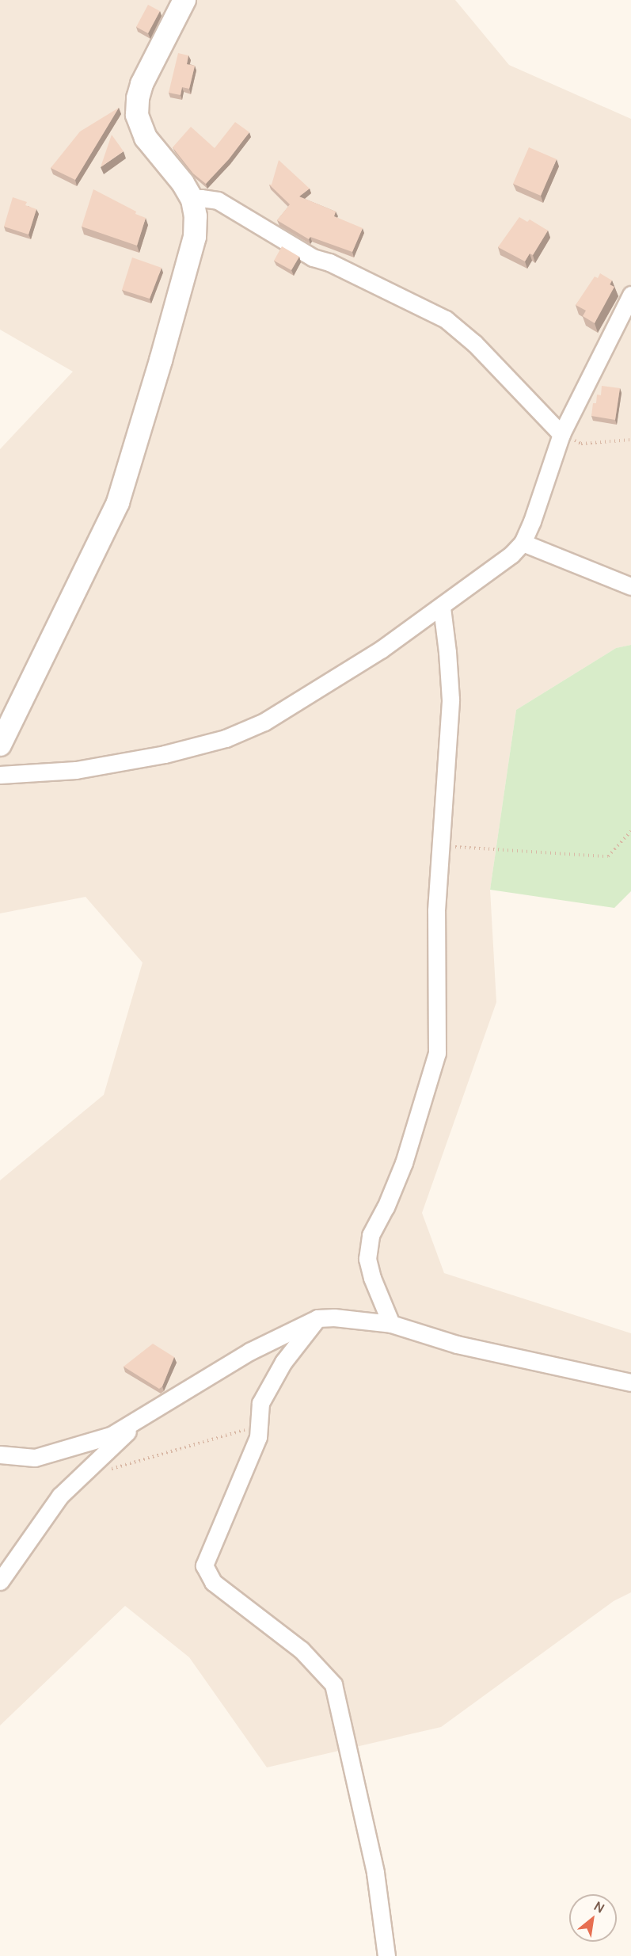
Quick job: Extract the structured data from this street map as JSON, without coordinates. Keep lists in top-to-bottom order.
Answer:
{
  "north": "top right"
}
